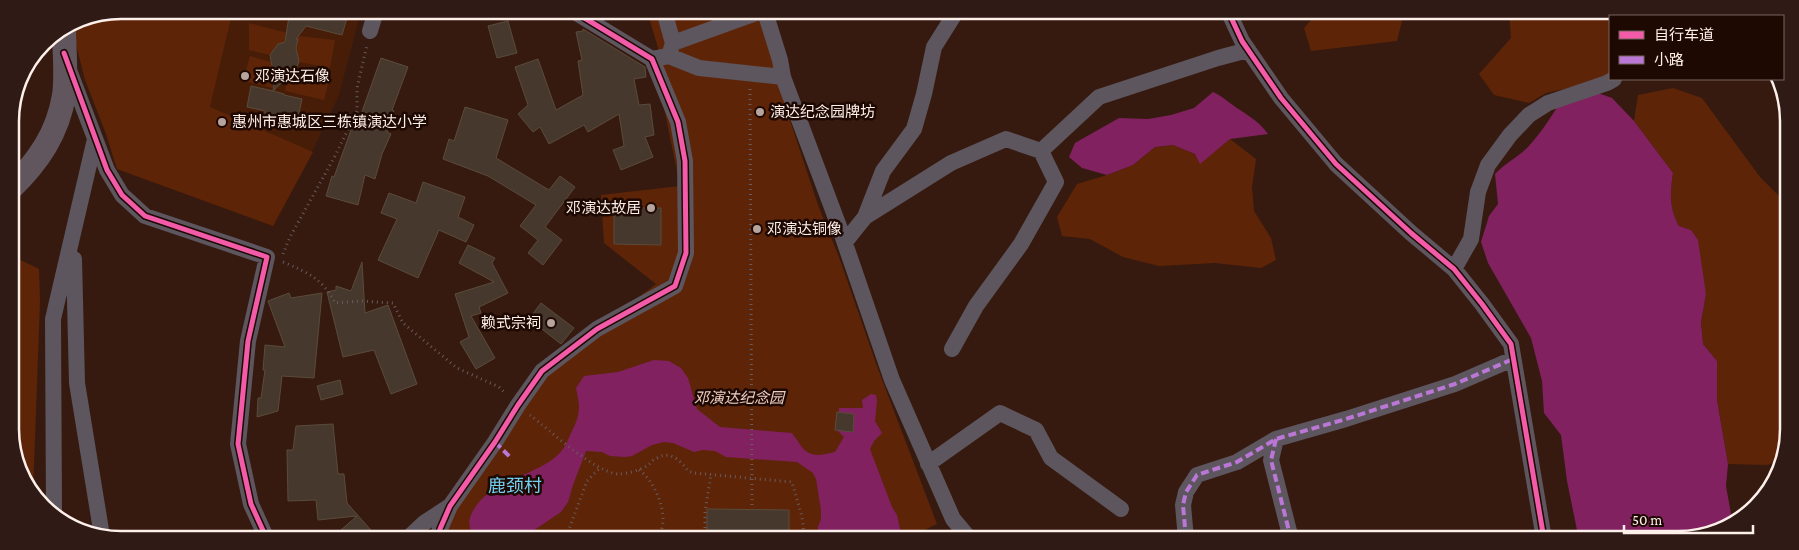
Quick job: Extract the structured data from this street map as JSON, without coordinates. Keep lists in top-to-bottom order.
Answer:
{
  "districts": ["鹿颈村"],
  "parks": ["邓演达纪念园"],
  "places": [
    "邓演达石像",
    "演达纪念园牌坊",
    "惠州市惠城区三栋镇演达小学",
    "邓演达故居",
    "邓演达铜像",
    "赖式宗祠"
  ],
  "legend": ["自行车道", "小路"],
  "scale_bar": "50 m"
}
